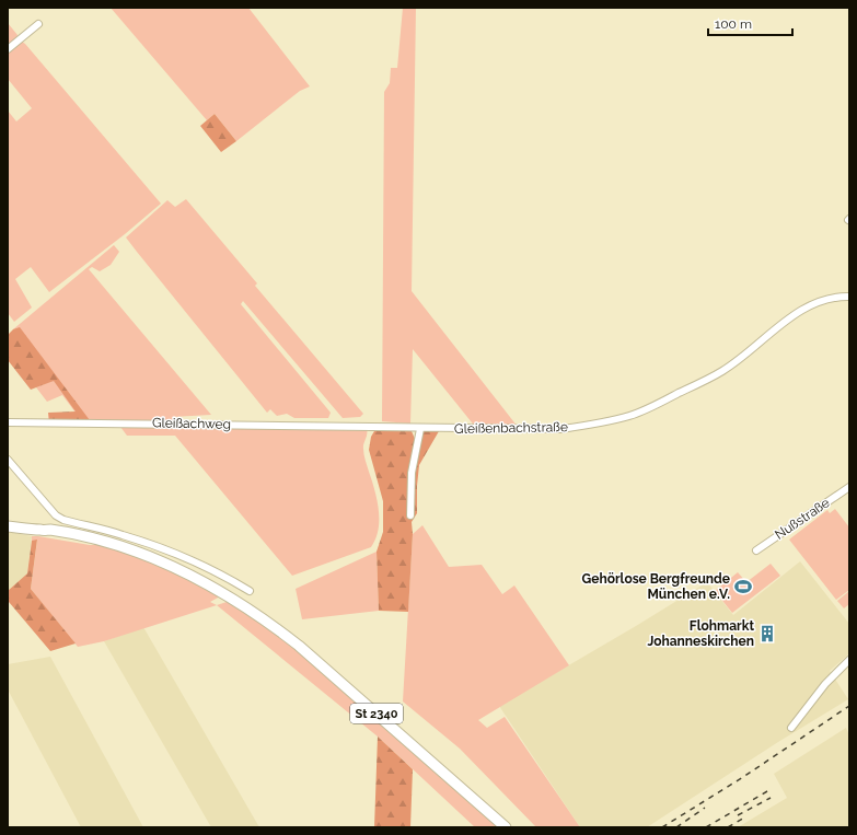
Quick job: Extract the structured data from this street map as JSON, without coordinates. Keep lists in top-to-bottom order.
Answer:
{
  "streets": {
    "main road": ["St 2340"],
    "street": ["Gleißachweg", "Gleißenbachstraße", "Nußstraße"]
  },
  "crossings": [
    ["Gleißachweg", "Gleißenbachstraße"]
  ],
  "places": {
    "sports": ["Gehörlose Bergfreunde München e.V."],
    "building": ["Flohmarkt Johanneskirchen"]
  },
  "scale_bar": "100 m"
}
